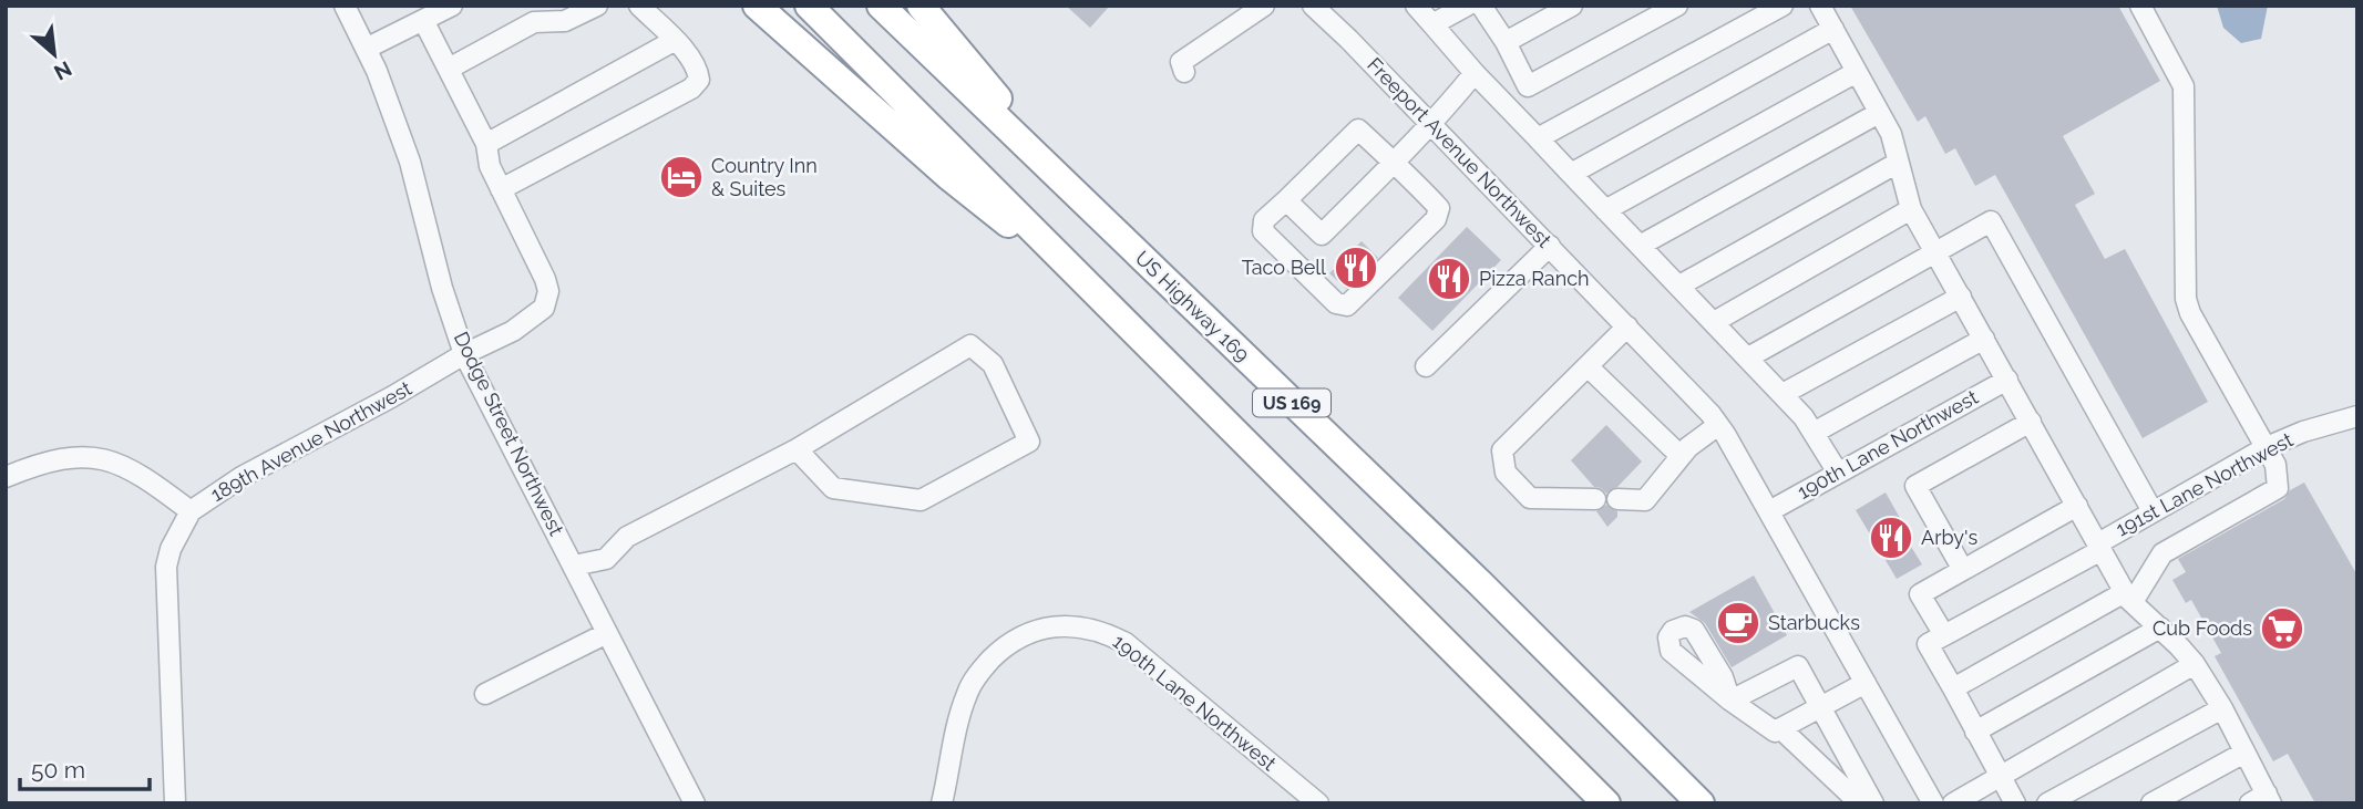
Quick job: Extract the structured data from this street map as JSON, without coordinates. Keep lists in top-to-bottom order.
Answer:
{
  "streets": {
    "highway": ["US Highway 169", "US 169"],
    "street": [
      "Freeport Avenue Northwest",
      "Dodge Street Northwest",
      "189th Avenue Northwest",
      "190th Lane Northwest",
      "191st Lane Northwest"
    ]
  },
  "crossings": [
    ["Freeport Avenue Northwest", "190th Lane Northwest"],
    ["Dodge Street Northwest", "189th Avenue Northwest"]
  ],
  "places": {
    "hotel": ["Country Inn & Suites"],
    "restaurant": ["Taco Bell", "Pizza Ranch", "Arby's"],
    "cafe": ["Starbucks"],
    "supermarket": ["Cub Foods"]
  },
  "scale_bar": "50 m",
  "north": "bottom right"
}
